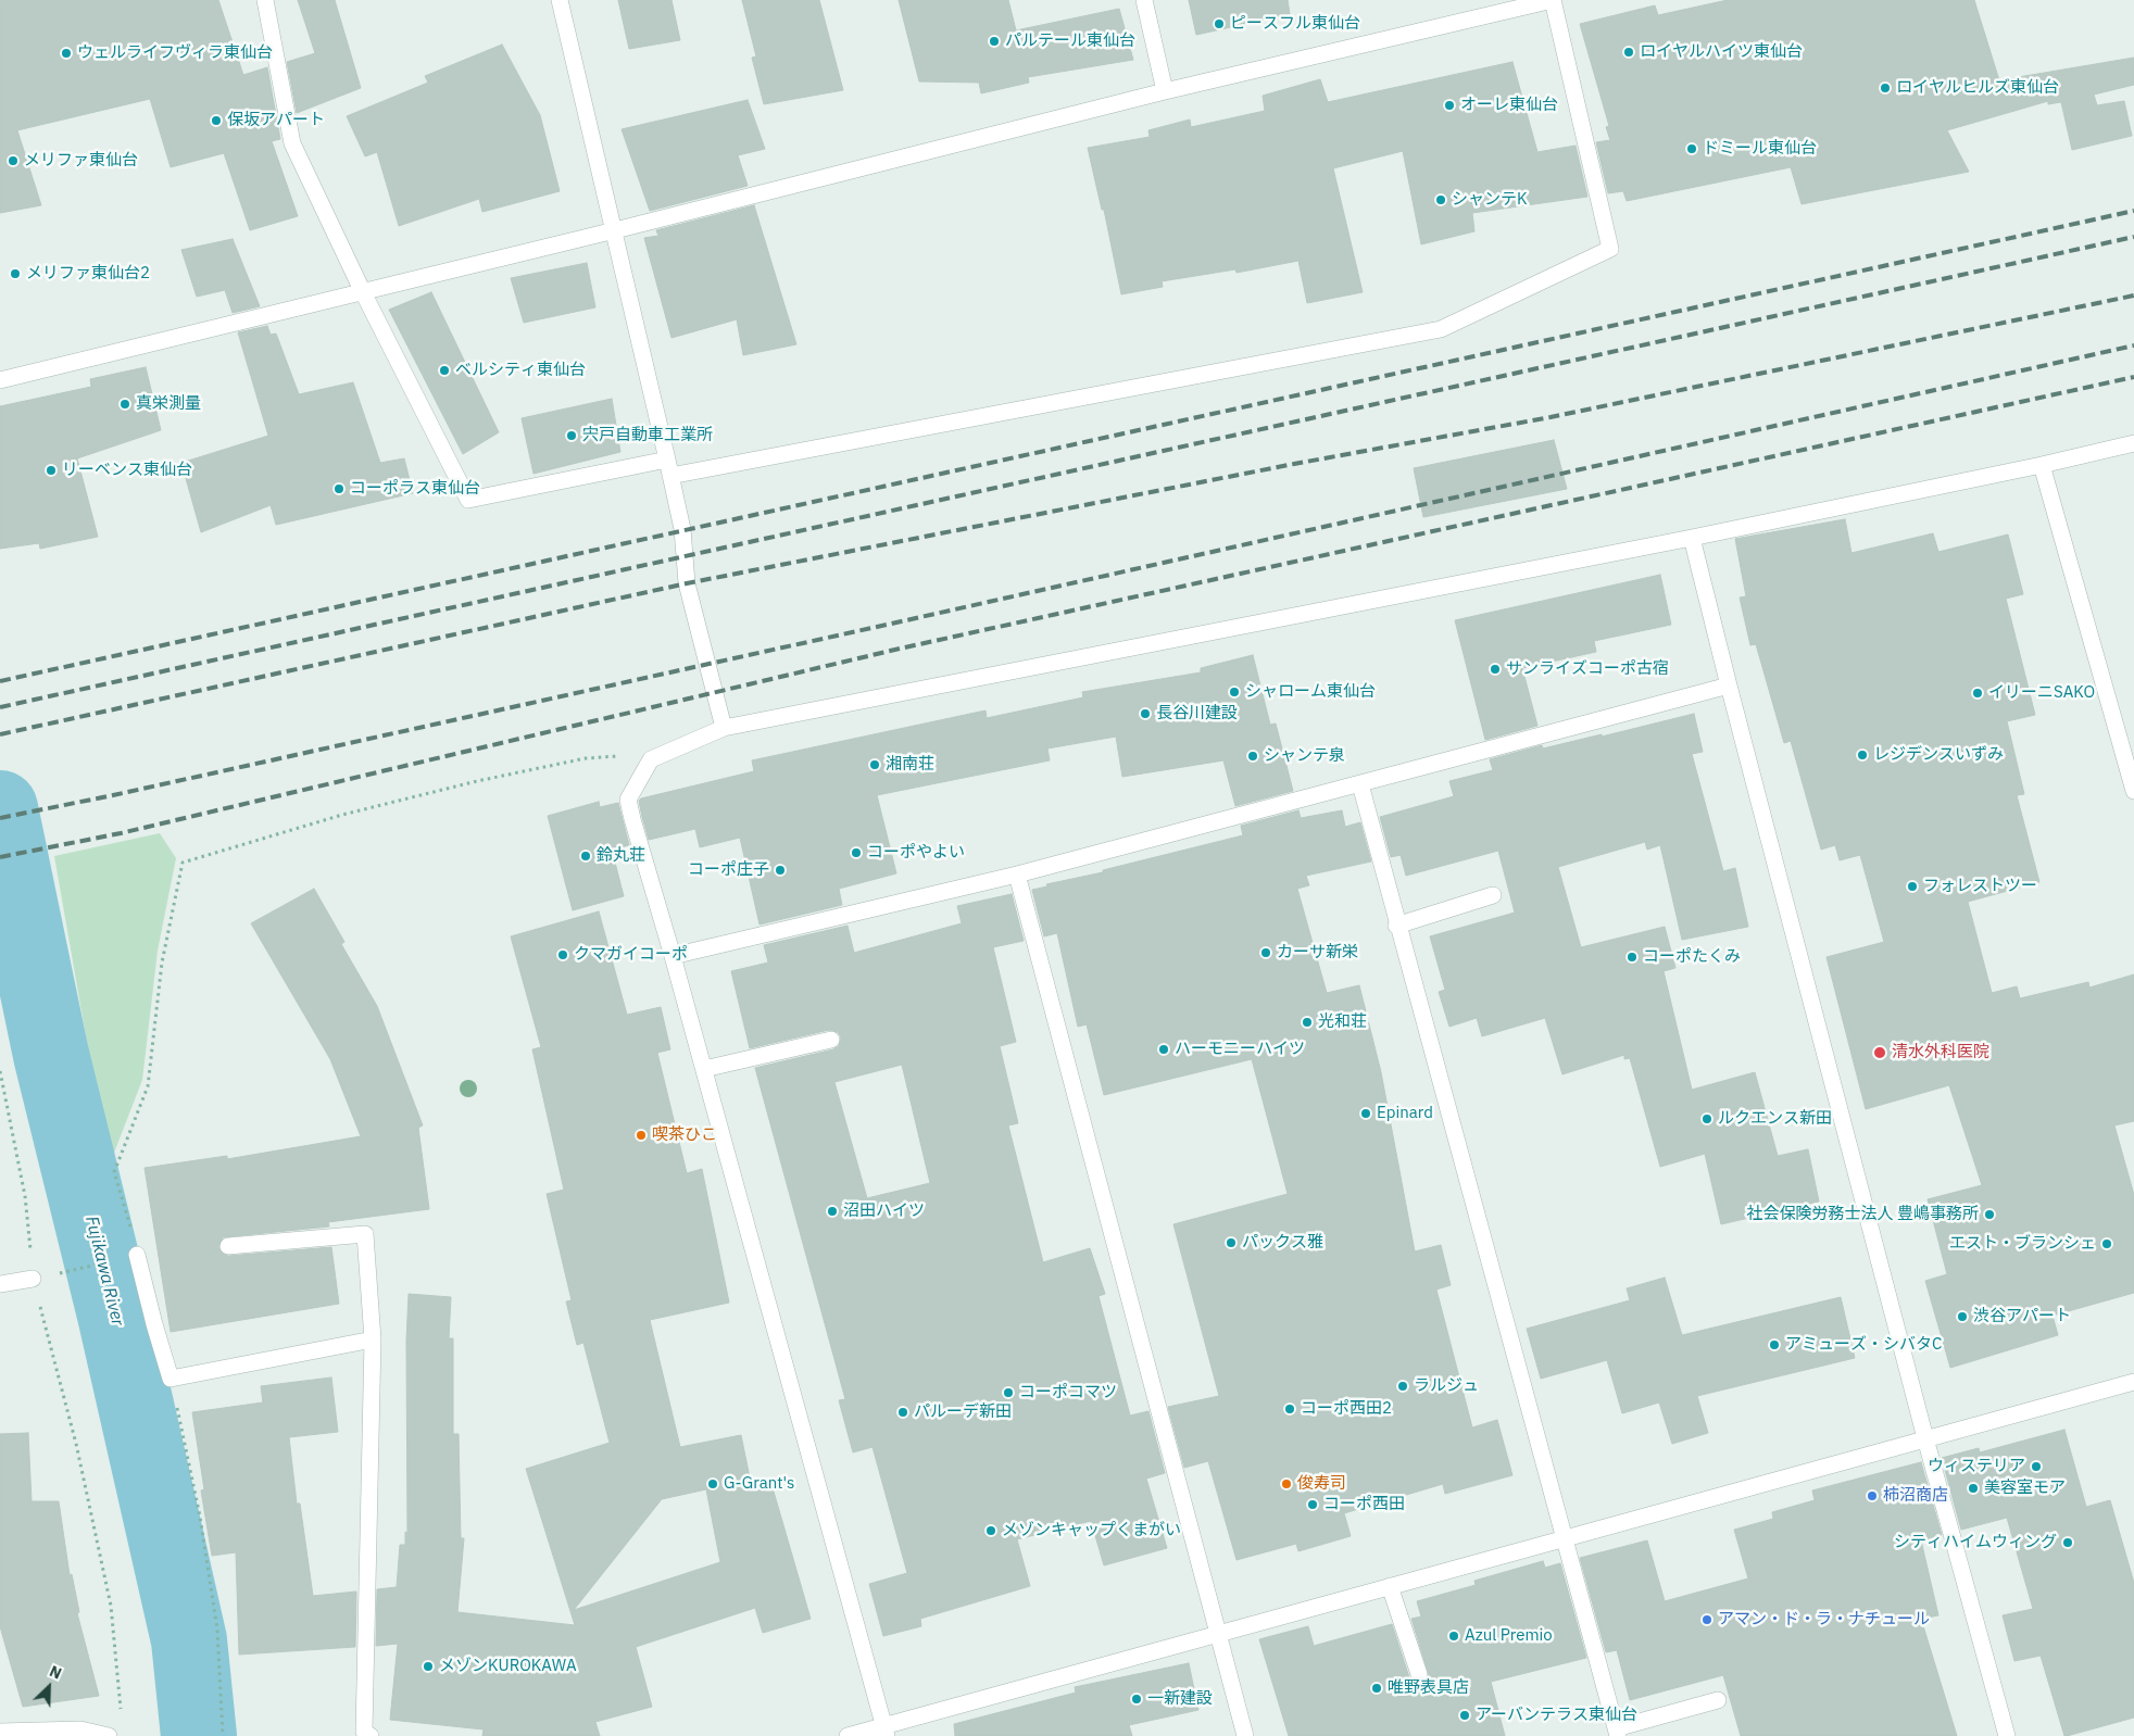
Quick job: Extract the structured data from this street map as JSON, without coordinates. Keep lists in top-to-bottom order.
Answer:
{
  "water": ["Fujikawa River"],
  "places": [
    "ピースフル東仙台",
    "パルテール東仙台",
    "ロイヤルハイツ東仙台",
    "ウェルライフヴィラ東仙台",
    "ロイヤルヒルズ東仙台",
    "オーレ東仙台",
    "保坂アパート",
    "ドミール東仙台",
    "メリファ東仙台",
    "シャンテK",
    "メリファ東仙台2",
    "ベルシティ東仙台",
    "真栄測量",
    "宍戸自動車工業所",
    "リーベンス東仙台",
    "コーポラス東仙台",
    "サンライズコーポ古宿",
    "シャローム東仙台",
    "イリーニSAKO",
    "長谷川建設",
    "レジデンスいずみ",
    "シャンテ泉",
    "湘南荘",
    "コーポやよい",
    "鈴丸荘",
    "コーポ庄子",
    "フォレストツー",
    "カーサ新栄",
    "クマガイコーポ",
    "コーポたくみ",
    "光和荘",
    "ハーモニーハイツ",
    "清水外科医院",
    "Epinard",
    "ルクエンス新田",
    "喫茶ひこ",
    "沼田ハイツ",
    "社会保険労務士法人 豊嶋事務所",
    "パックス雅",
    "エスト・ブランシェ",
    "渋谷アパート",
    "アミューズ・シバタC",
    "ラルジュ",
    "コーポコマツ",
    "コーポ西田2",
    "パルーデ新田",
    "ウィステリア",
    "G-Grant's",
    "俊寿司",
    "美容室モア",
    "柿沼商店",
    "コーポ西田",
    "メゾンキャップくまがい",
    "シティハイムウィング",
    "アマン・ド・ラ・ナチュール",
    "Azul Premio",
    "メゾンKUROKAWA",
    "唯野表具店",
    "一新建設",
    "アーバンテラス東仙台"
  ],
  "north": "top right"
}
